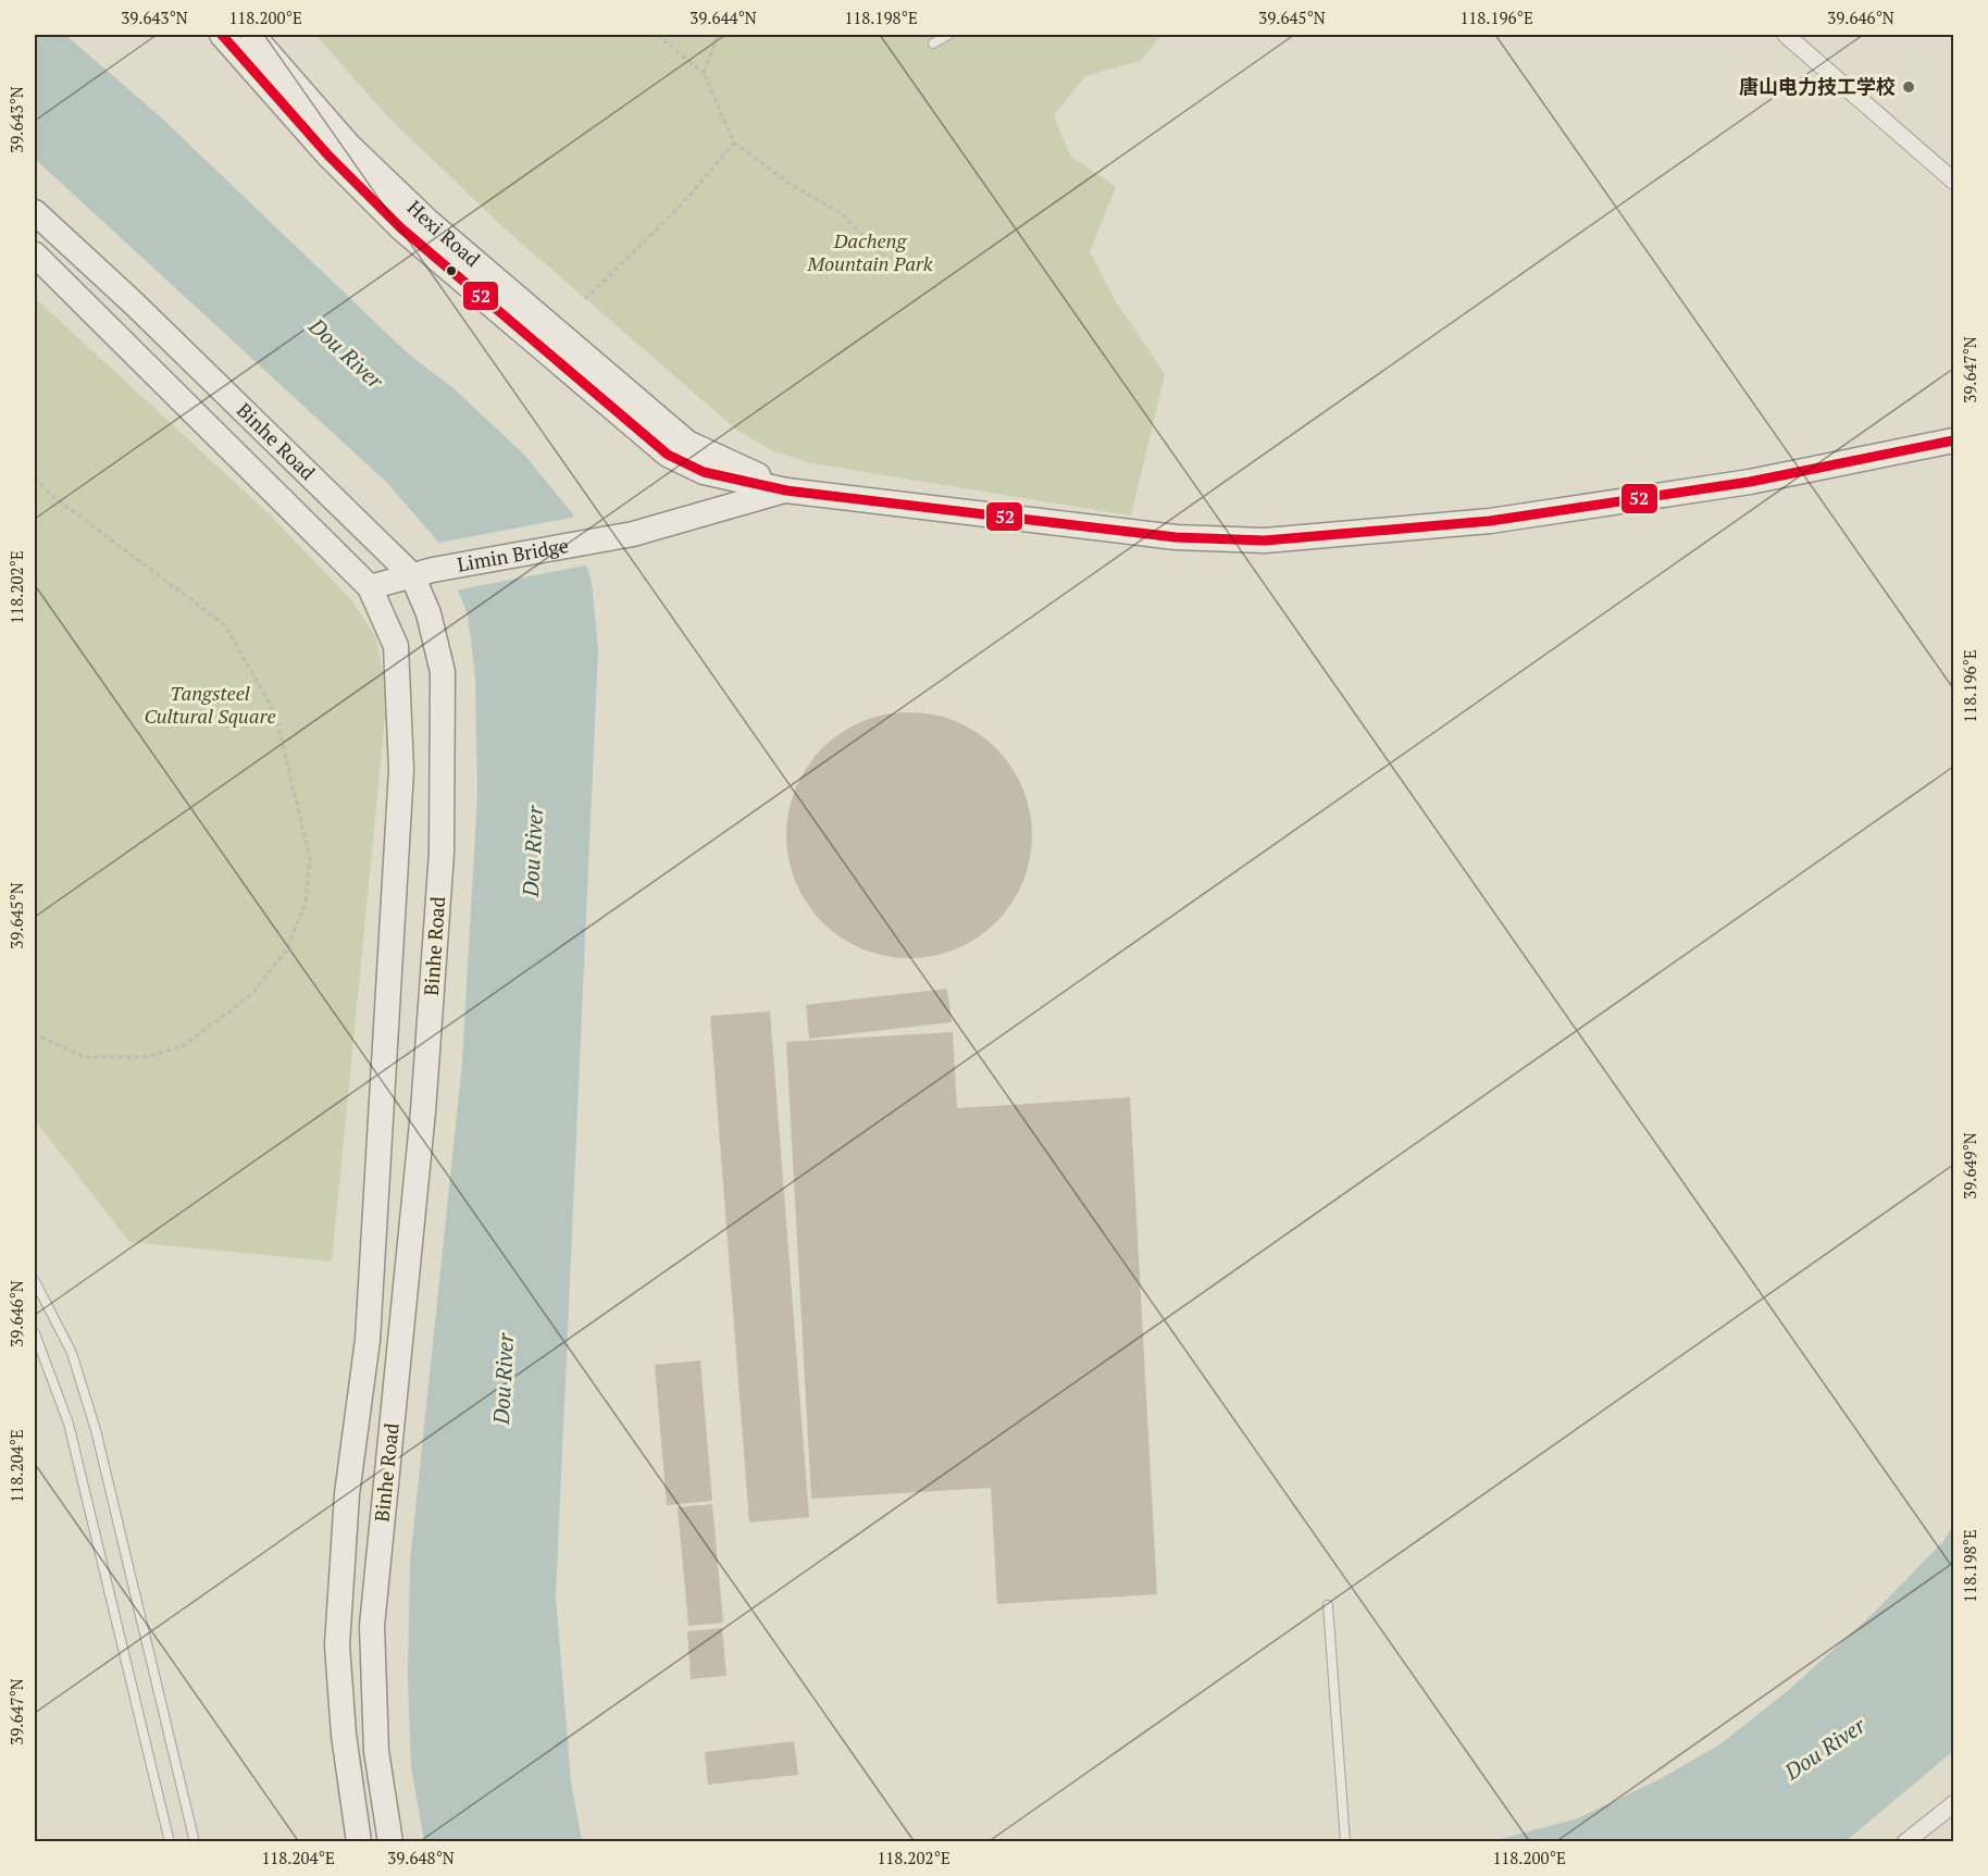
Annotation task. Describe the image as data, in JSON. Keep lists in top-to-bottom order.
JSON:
{
  "streets": {
    "main road": ["Hexi Road", "Binhe Road", "Limin Bridge"]
  },
  "crossings": [
    ["Hexi Road", "Limin Bridge"],
    ["Binhe Road", "Limin Bridge"]
  ],
  "water": ["Dou River"],
  "parks": ["Dacheng Mountain Park", "Tangsteel Cultural Square"],
  "places": ["唐山电力技工学校"],
  "lines": ["transit line 52"],
  "coordinates": [
    "39.643°N",
    "118.200°E",
    "39.644°N",
    "118.198°E",
    "39.645°N",
    "118.196°E",
    "39.646°N",
    "39.647°N",
    "118.202°E",
    "39.649°N",
    "118.204°E",
    "39.648°N"
  ]
}
